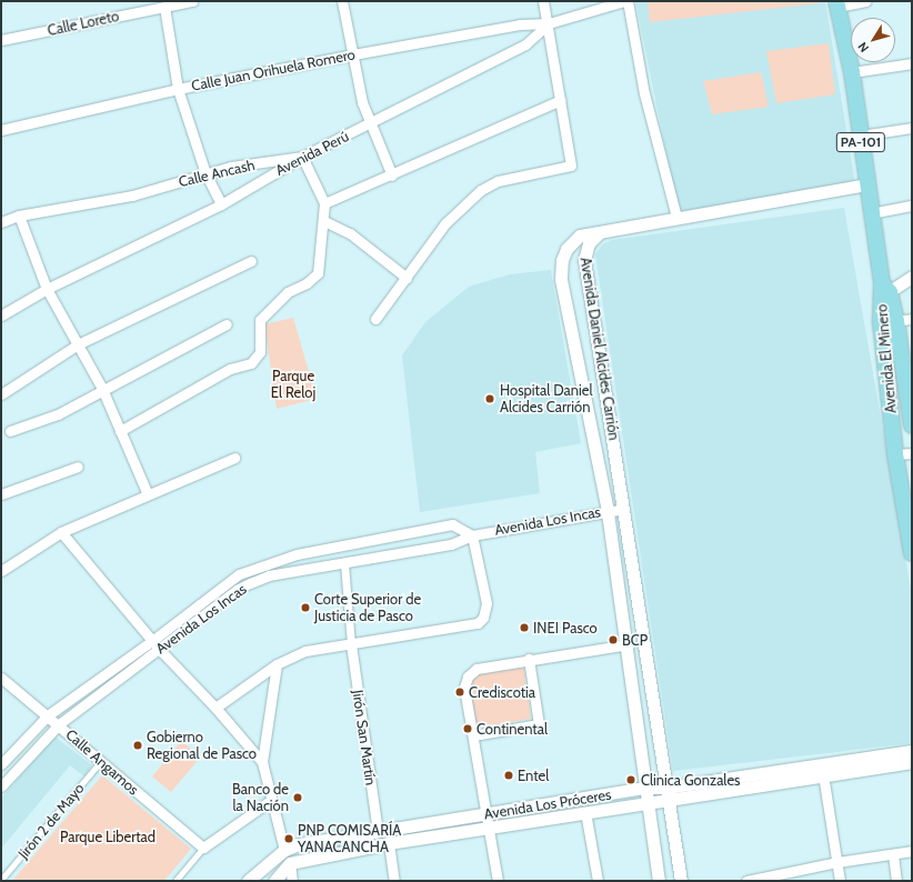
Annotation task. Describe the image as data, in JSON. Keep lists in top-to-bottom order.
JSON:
{
  "streets": {
    "main road": ["PA-101", "Avenida El Minero"],
    "street": [
      "Calle Loreto",
      "Calle Juan Orihuela Romero",
      "Avenida Perú",
      "Calle Ancash",
      "Avenida Daniel Alcides Carrión",
      "Avenida Los Incas",
      "Jirón San Martín",
      "Calle Angamos",
      "Avenida Los Próceres"
    ],
    "lane": ["Jirón 2 de Mayo"]
  },
  "crossings": [
    ["Calle Juan Orihuela Romero", "Avenida Perú"],
    ["PA-101", "Avenida El Minero"],
    ["Avenida Perú", "Calle Ancash"],
    ["Avenida Daniel Alcides Carrión", "Avenida Los Incas"],
    ["Avenida Daniel Alcides Carrión", "Avenida Los Próceres"],
    ["Avenida Los Incas", "Calle Angamos"],
    ["Jirón San Martín", "Avenida Los Próceres"],
    ["Calle Angamos", "Jirón 2 de Mayo"]
  ],
  "parks": ["Parque El Reloj", "Parque Libertad"],
  "places": [
    "Hospital Daniel Alcides Carrión",
    "Corte Superior de Justicia de Pasco",
    "INEI Pasco",
    "BCP",
    "Crediscotia",
    "Continental",
    "Gobierno Regional de Pasco",
    "Entel",
    "Clinica Gonzales",
    "Banco de la Nación",
    "PNP COMISARÍA YANACANCHA"
  ],
  "north": "bottom left"
}
